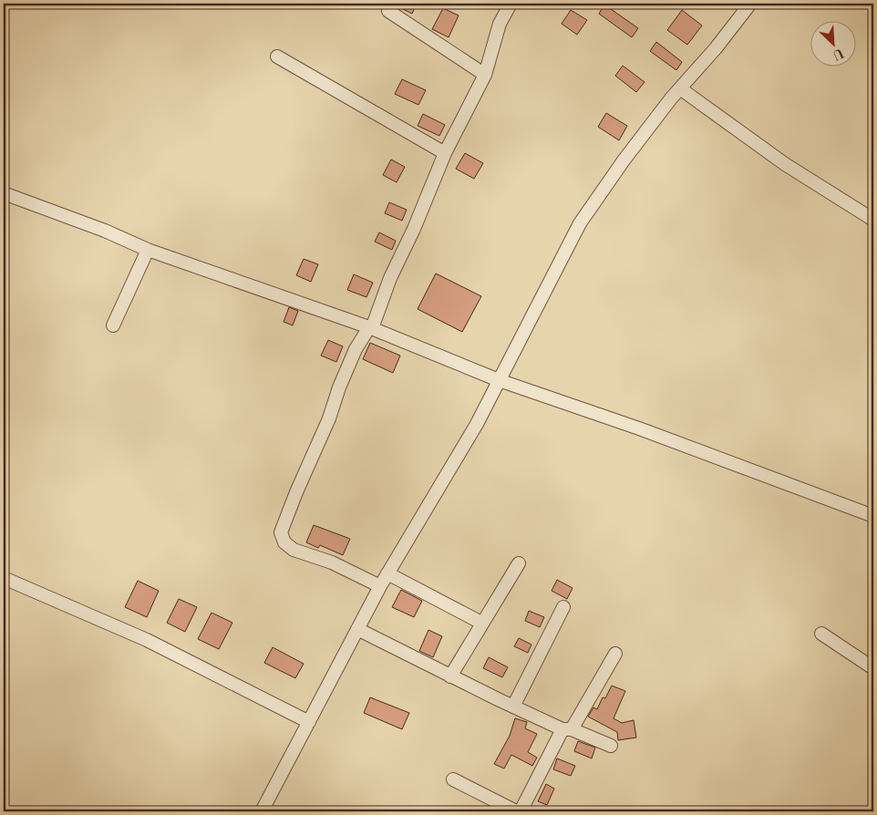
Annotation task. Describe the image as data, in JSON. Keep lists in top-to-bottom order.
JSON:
{
  "north": "bottom right"
}
